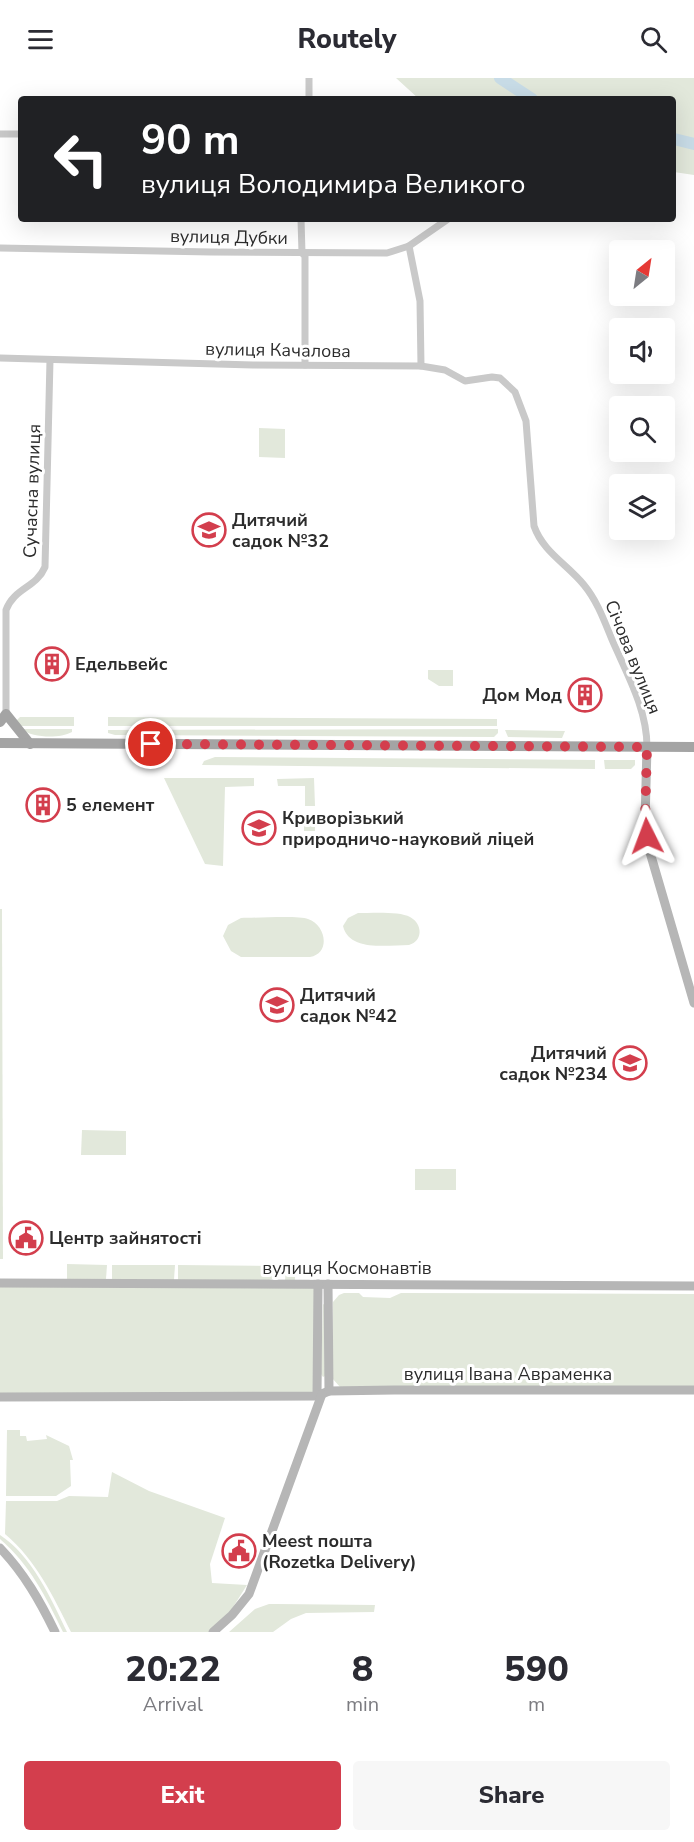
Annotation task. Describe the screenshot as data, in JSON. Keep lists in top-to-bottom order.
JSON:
{
  "streets": {
    "street": [
      "вулиця Дубки",
      "вулиця Качалова",
      "Сучасна вулиця",
      "Січова вулиця",
      "вулиця Космонавтів",
      "вулиця Івана Авраменка"
    ]
  },
  "crossings": [
    ["вулиця Качалова", "Сучасна вулиця"],
    ["вулиця Качалова", "Січова вулиця"]
  ],
  "places": {
    "school or university": [
      "Дитячий садок №32",
      "Криворізький природничо-науковий ліцей",
      "Дитячий садок №42",
      "Дитячий садок №234"
    ],
    "building": ["Едельвейс", "Дом Мод", "5 елемент"],
    "public building": ["Центр зайнятості", "Meest пошта (Rozetka Delivery)"]
  },
  "north": "top right",
  "page": {
    "header": "Routely",
    "turn": ["90 m", "вулиця Володимира Великого"],
    "eta": [
      "20:22",
      "Arrival",
      "8",
      "min",
      "590",
      "m"
    ],
    "buttons": ["Exit", "Share"]
  }
}
